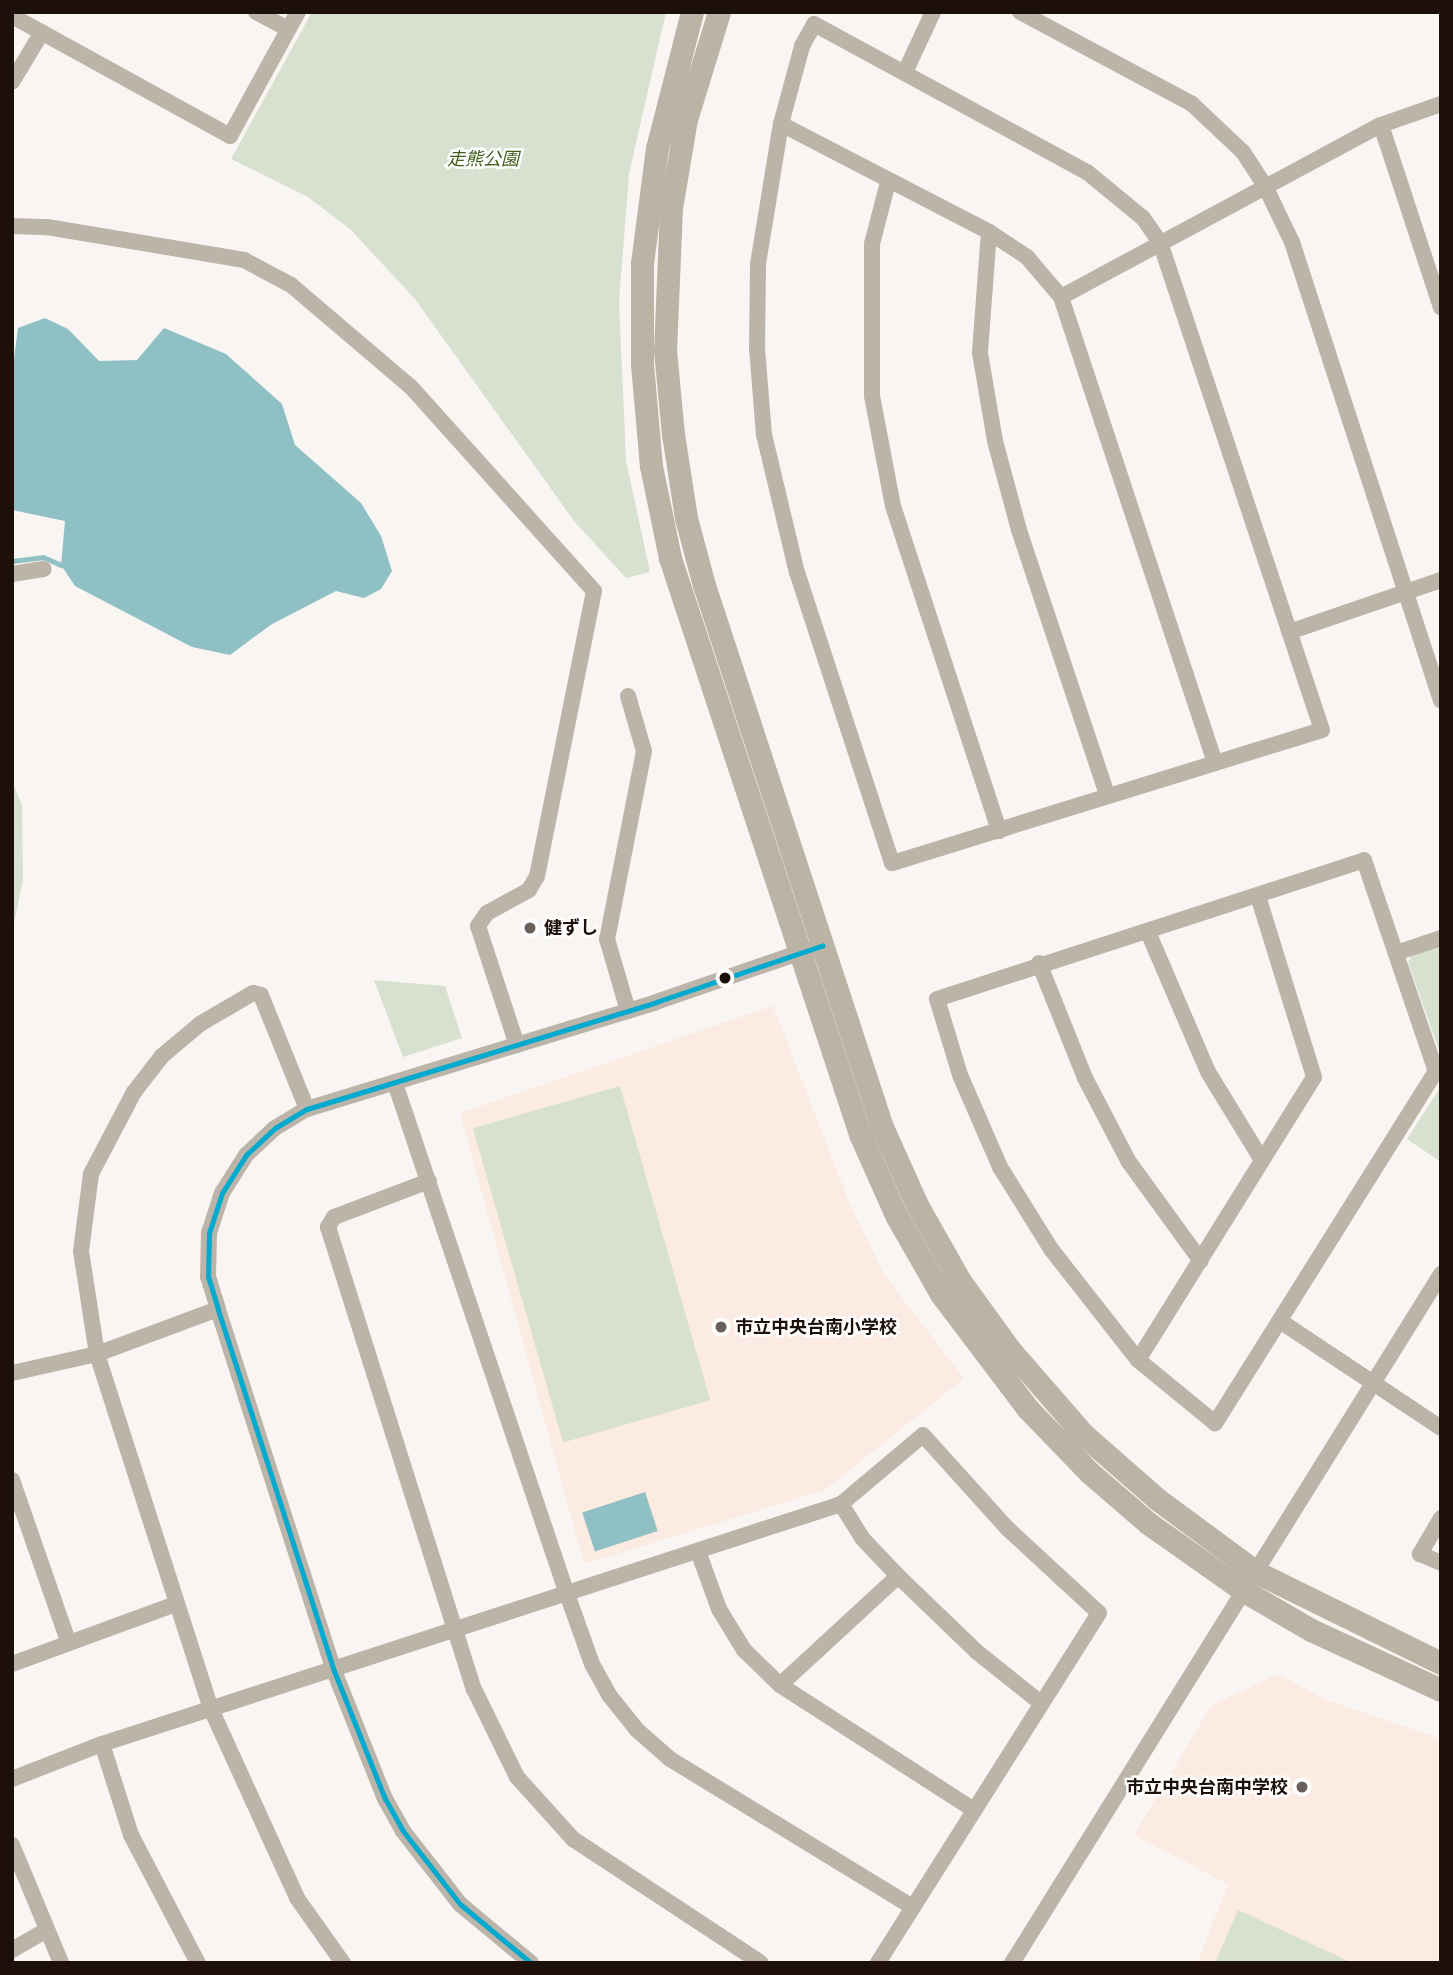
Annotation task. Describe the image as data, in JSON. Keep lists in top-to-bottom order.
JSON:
{
  "parks": ["走熊公園"],
  "places": ["健ずし", "市立中央台南小学校", "市立中央台南中学校"]
}
